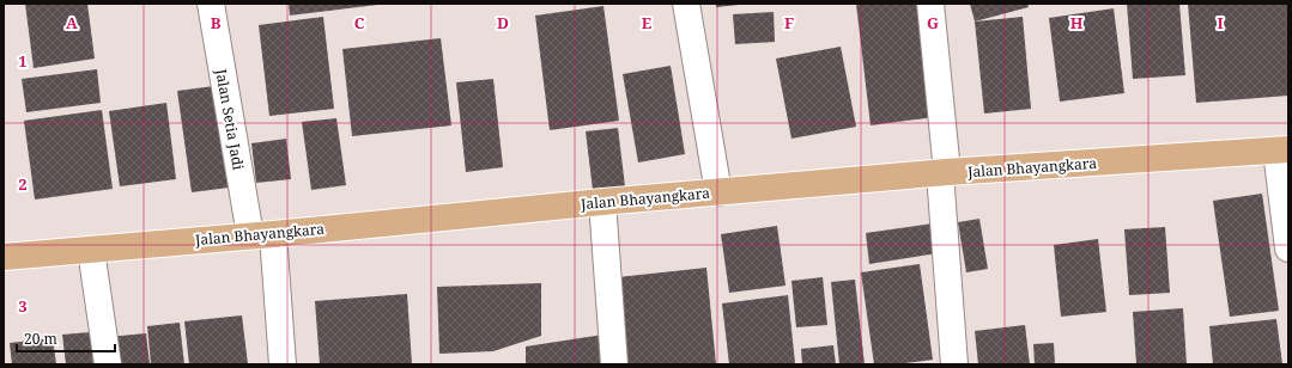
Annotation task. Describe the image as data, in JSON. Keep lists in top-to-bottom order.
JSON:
{
  "streets": {
    "main road": ["Jalan Bhayangkara"],
    "street": ["Jalan Setia Jadi"]
  },
  "crossings": [
    ["Jalan Setia Jadi", "Jalan Bhayangkara"]
  ],
  "scale_bar": "20 m",
  "grid": {
    "columns": [
      "A",
      "B",
      "C",
      "D",
      "E",
      "F",
      "G",
      "H",
      "I"
    ],
    "rows": ["1", "2", "3"]
  }
}
